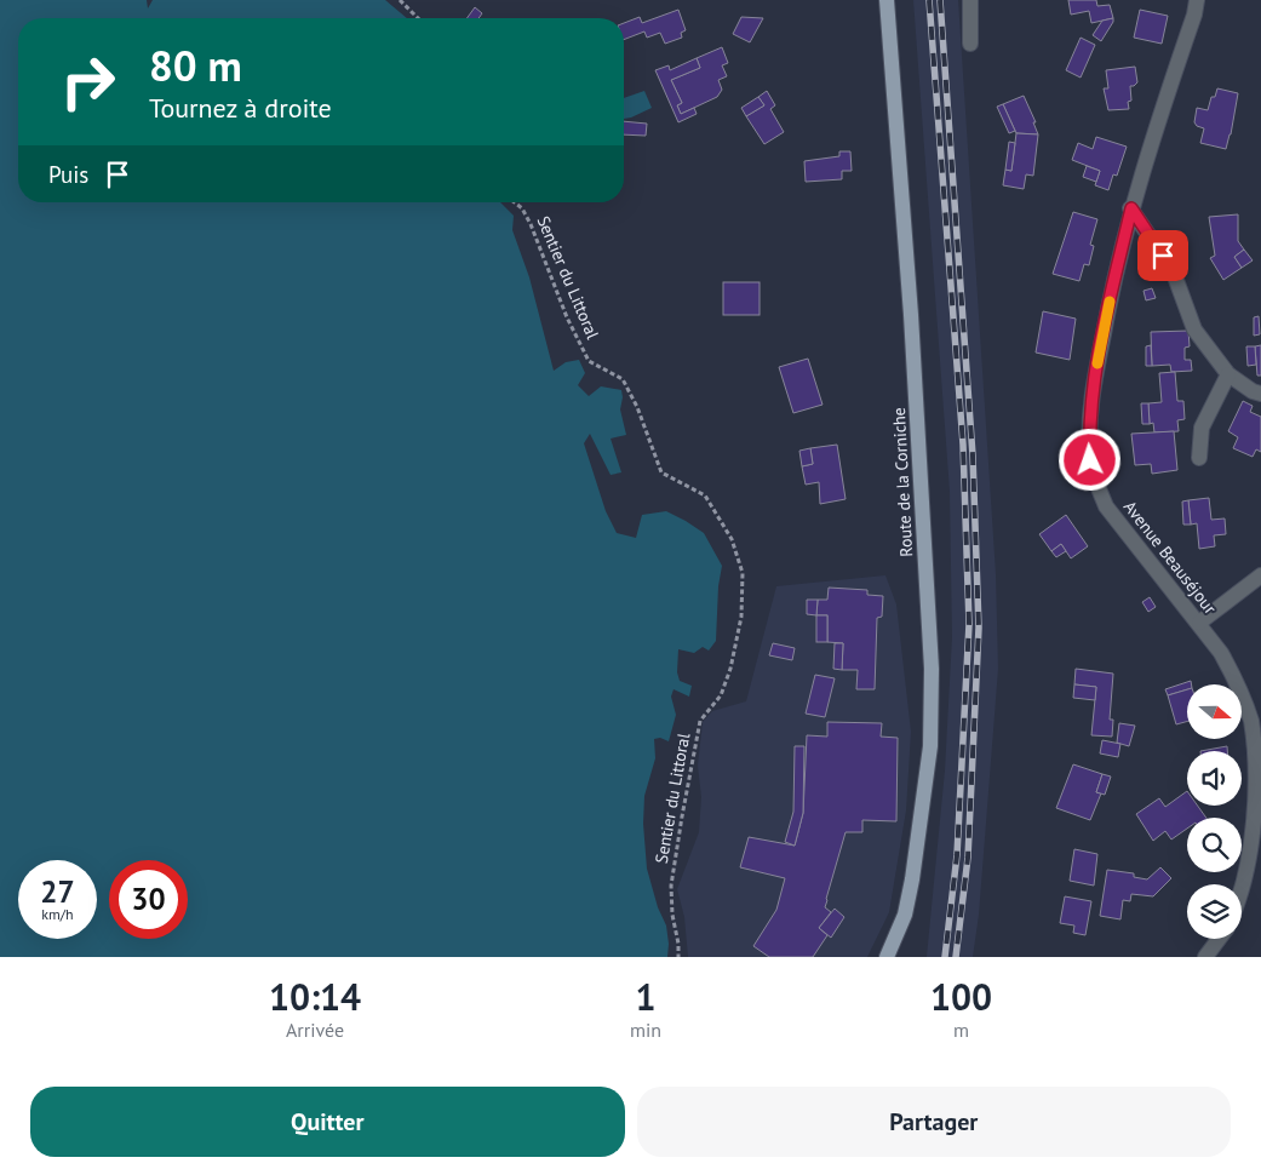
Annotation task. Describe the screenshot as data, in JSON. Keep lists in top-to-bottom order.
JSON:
{
  "streets": {
    "main road": ["Route de la Corniche"],
    "street": ["Avenue Beauséjour"],
    "path": ["Sentier du Littoral"]
  },
  "north": "right",
  "page": {
    "turn": ["80 m", "Tournez à droite"],
    "then": "Puis",
    "speed": "27 km/h",
    "limit": "30",
    "eta": [
      "10:14",
      "Arrivée",
      "1",
      "min",
      "100",
      "m"
    ],
    "buttons": ["Quitter", "Partager"]
  }
}
